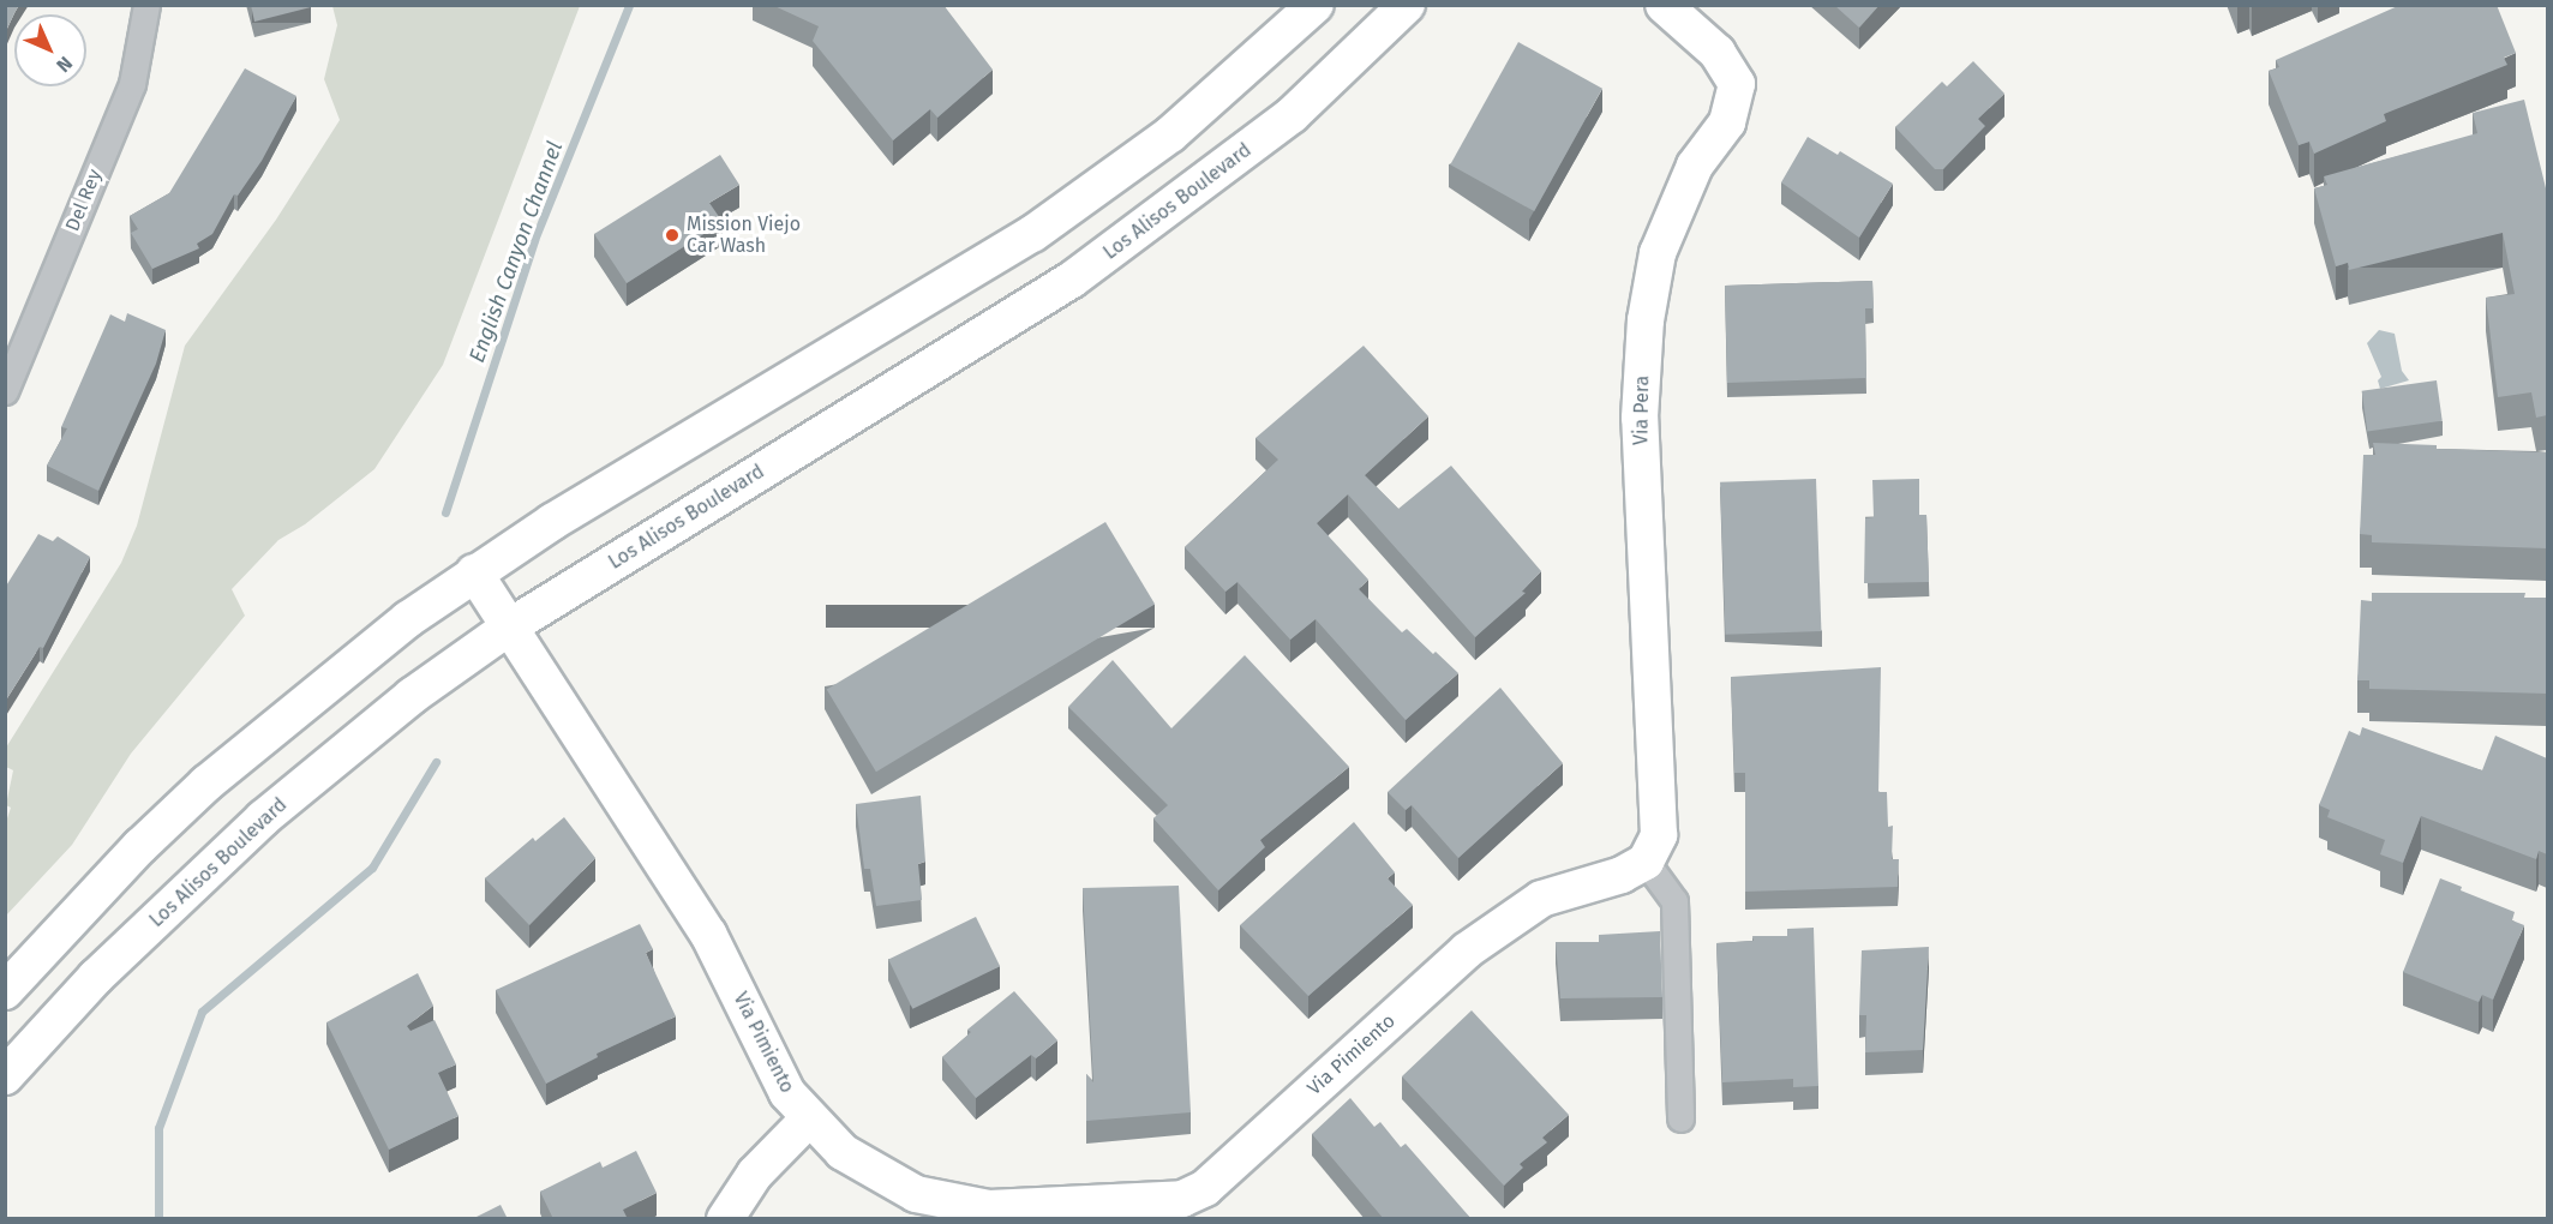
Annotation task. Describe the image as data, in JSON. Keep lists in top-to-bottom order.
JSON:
{
  "streets": {
    "main road": ["Los Alisos Boulevard", "Via Pera", "Via Pimiento"],
    "street": ["Del Rey"]
  },
  "crossings": [
    ["Los Alisos Boulevard", "Via Pimiento"],
    ["Via Pera", "Via Pimiento"]
  ],
  "water": ["English Canyon Channel"],
  "places": ["Mission Viejo Car Wash"],
  "north": "bottom right"
}
